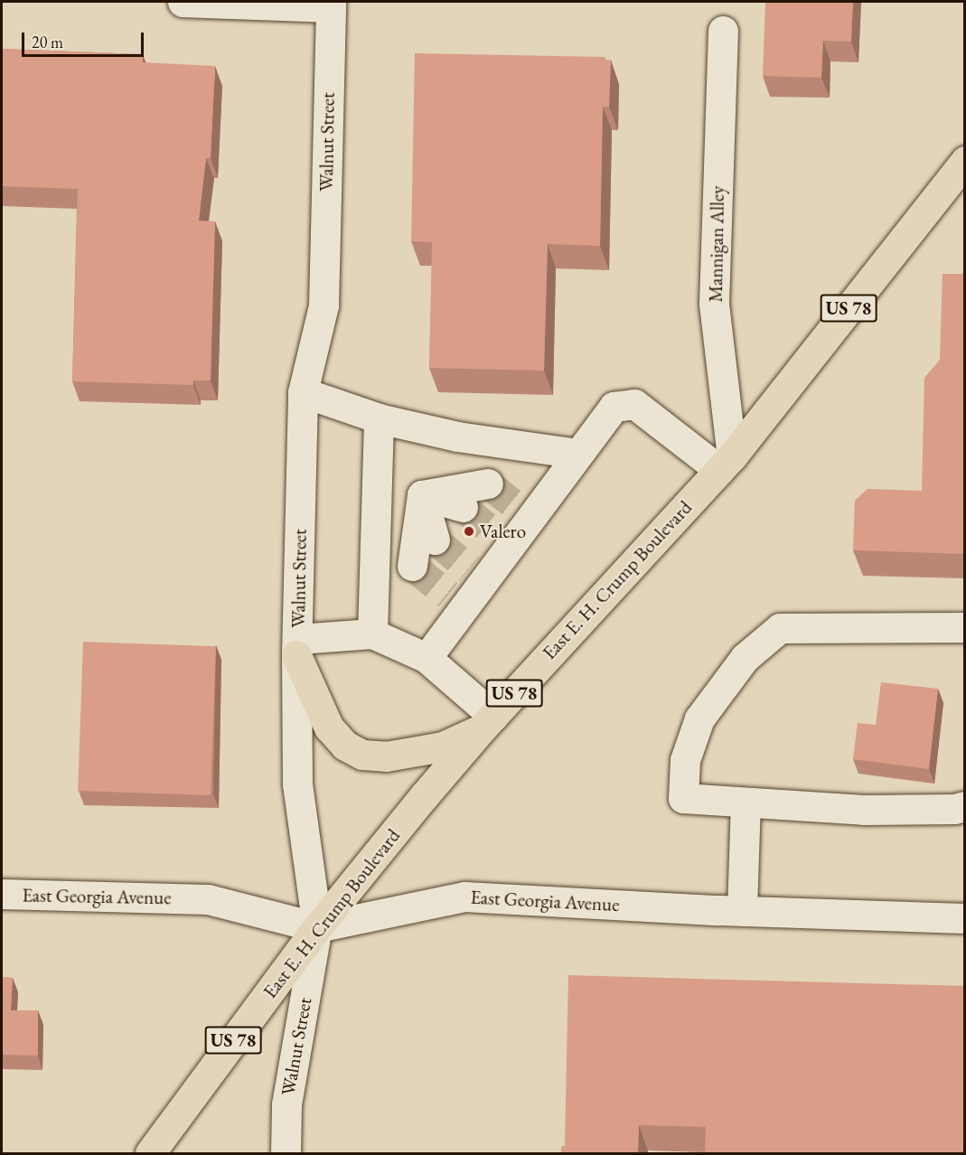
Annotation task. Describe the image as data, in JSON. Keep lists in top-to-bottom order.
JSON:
{
  "streets": {
    "main road": ["US 78", "East E. H. Crump Boulevard"],
    "street": ["Walnut Street", "Mannigan Alley", "East Georgia Avenue"]
  },
  "crossings": [
    ["Walnut Street", "East E. H. Crump Boulevard"],
    ["Walnut Street", "East Georgia Avenue"],
    ["Mannigan Alley", "East E. H. Crump Boulevard"],
    ["East E. H. Crump Boulevard", "East Georgia Avenue"]
  ],
  "places": ["Valero"],
  "scale_bar": "20 m"
}
